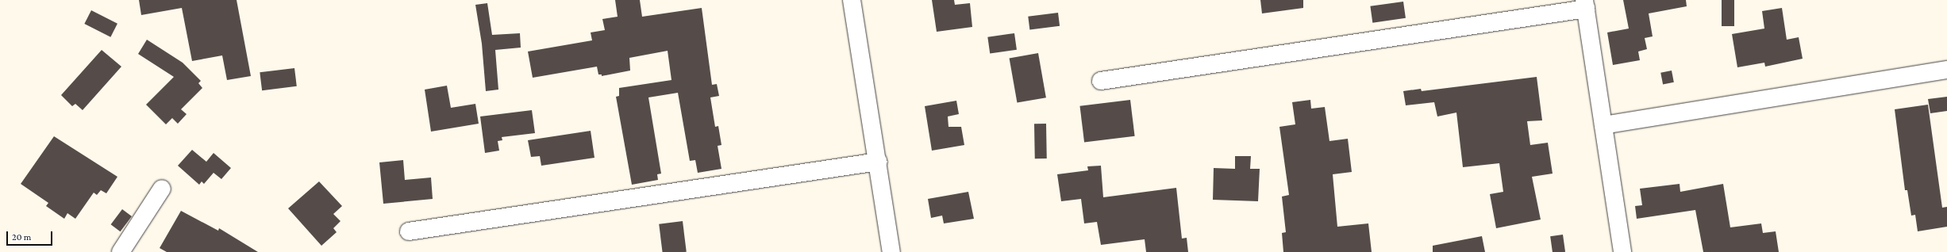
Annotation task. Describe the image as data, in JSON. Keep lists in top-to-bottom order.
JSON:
{
  "scale_bar": "20 m"
}
